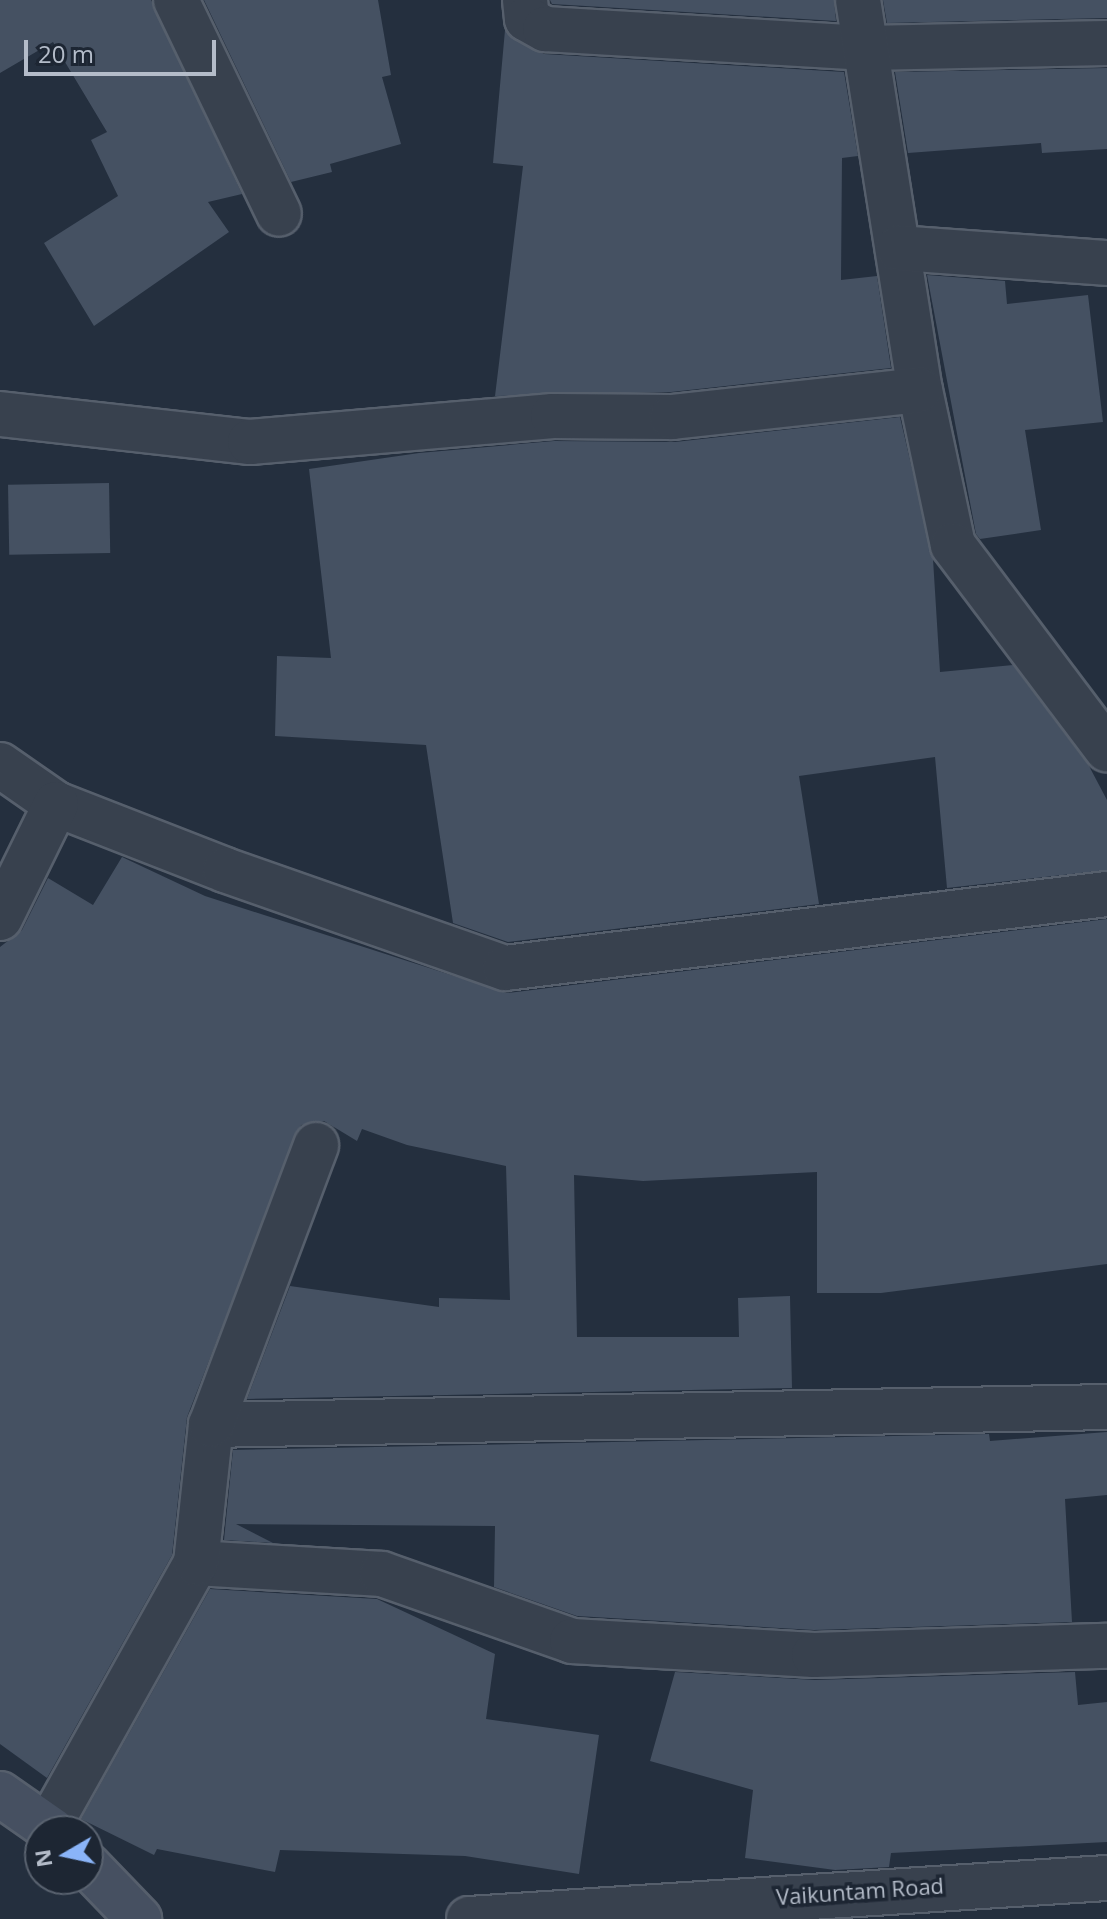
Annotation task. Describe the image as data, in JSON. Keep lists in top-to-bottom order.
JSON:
{
  "streets": {
    "street": ["Vaikuntam Road"]
  },
  "scale_bar": "20 m",
  "north": "left"
}
